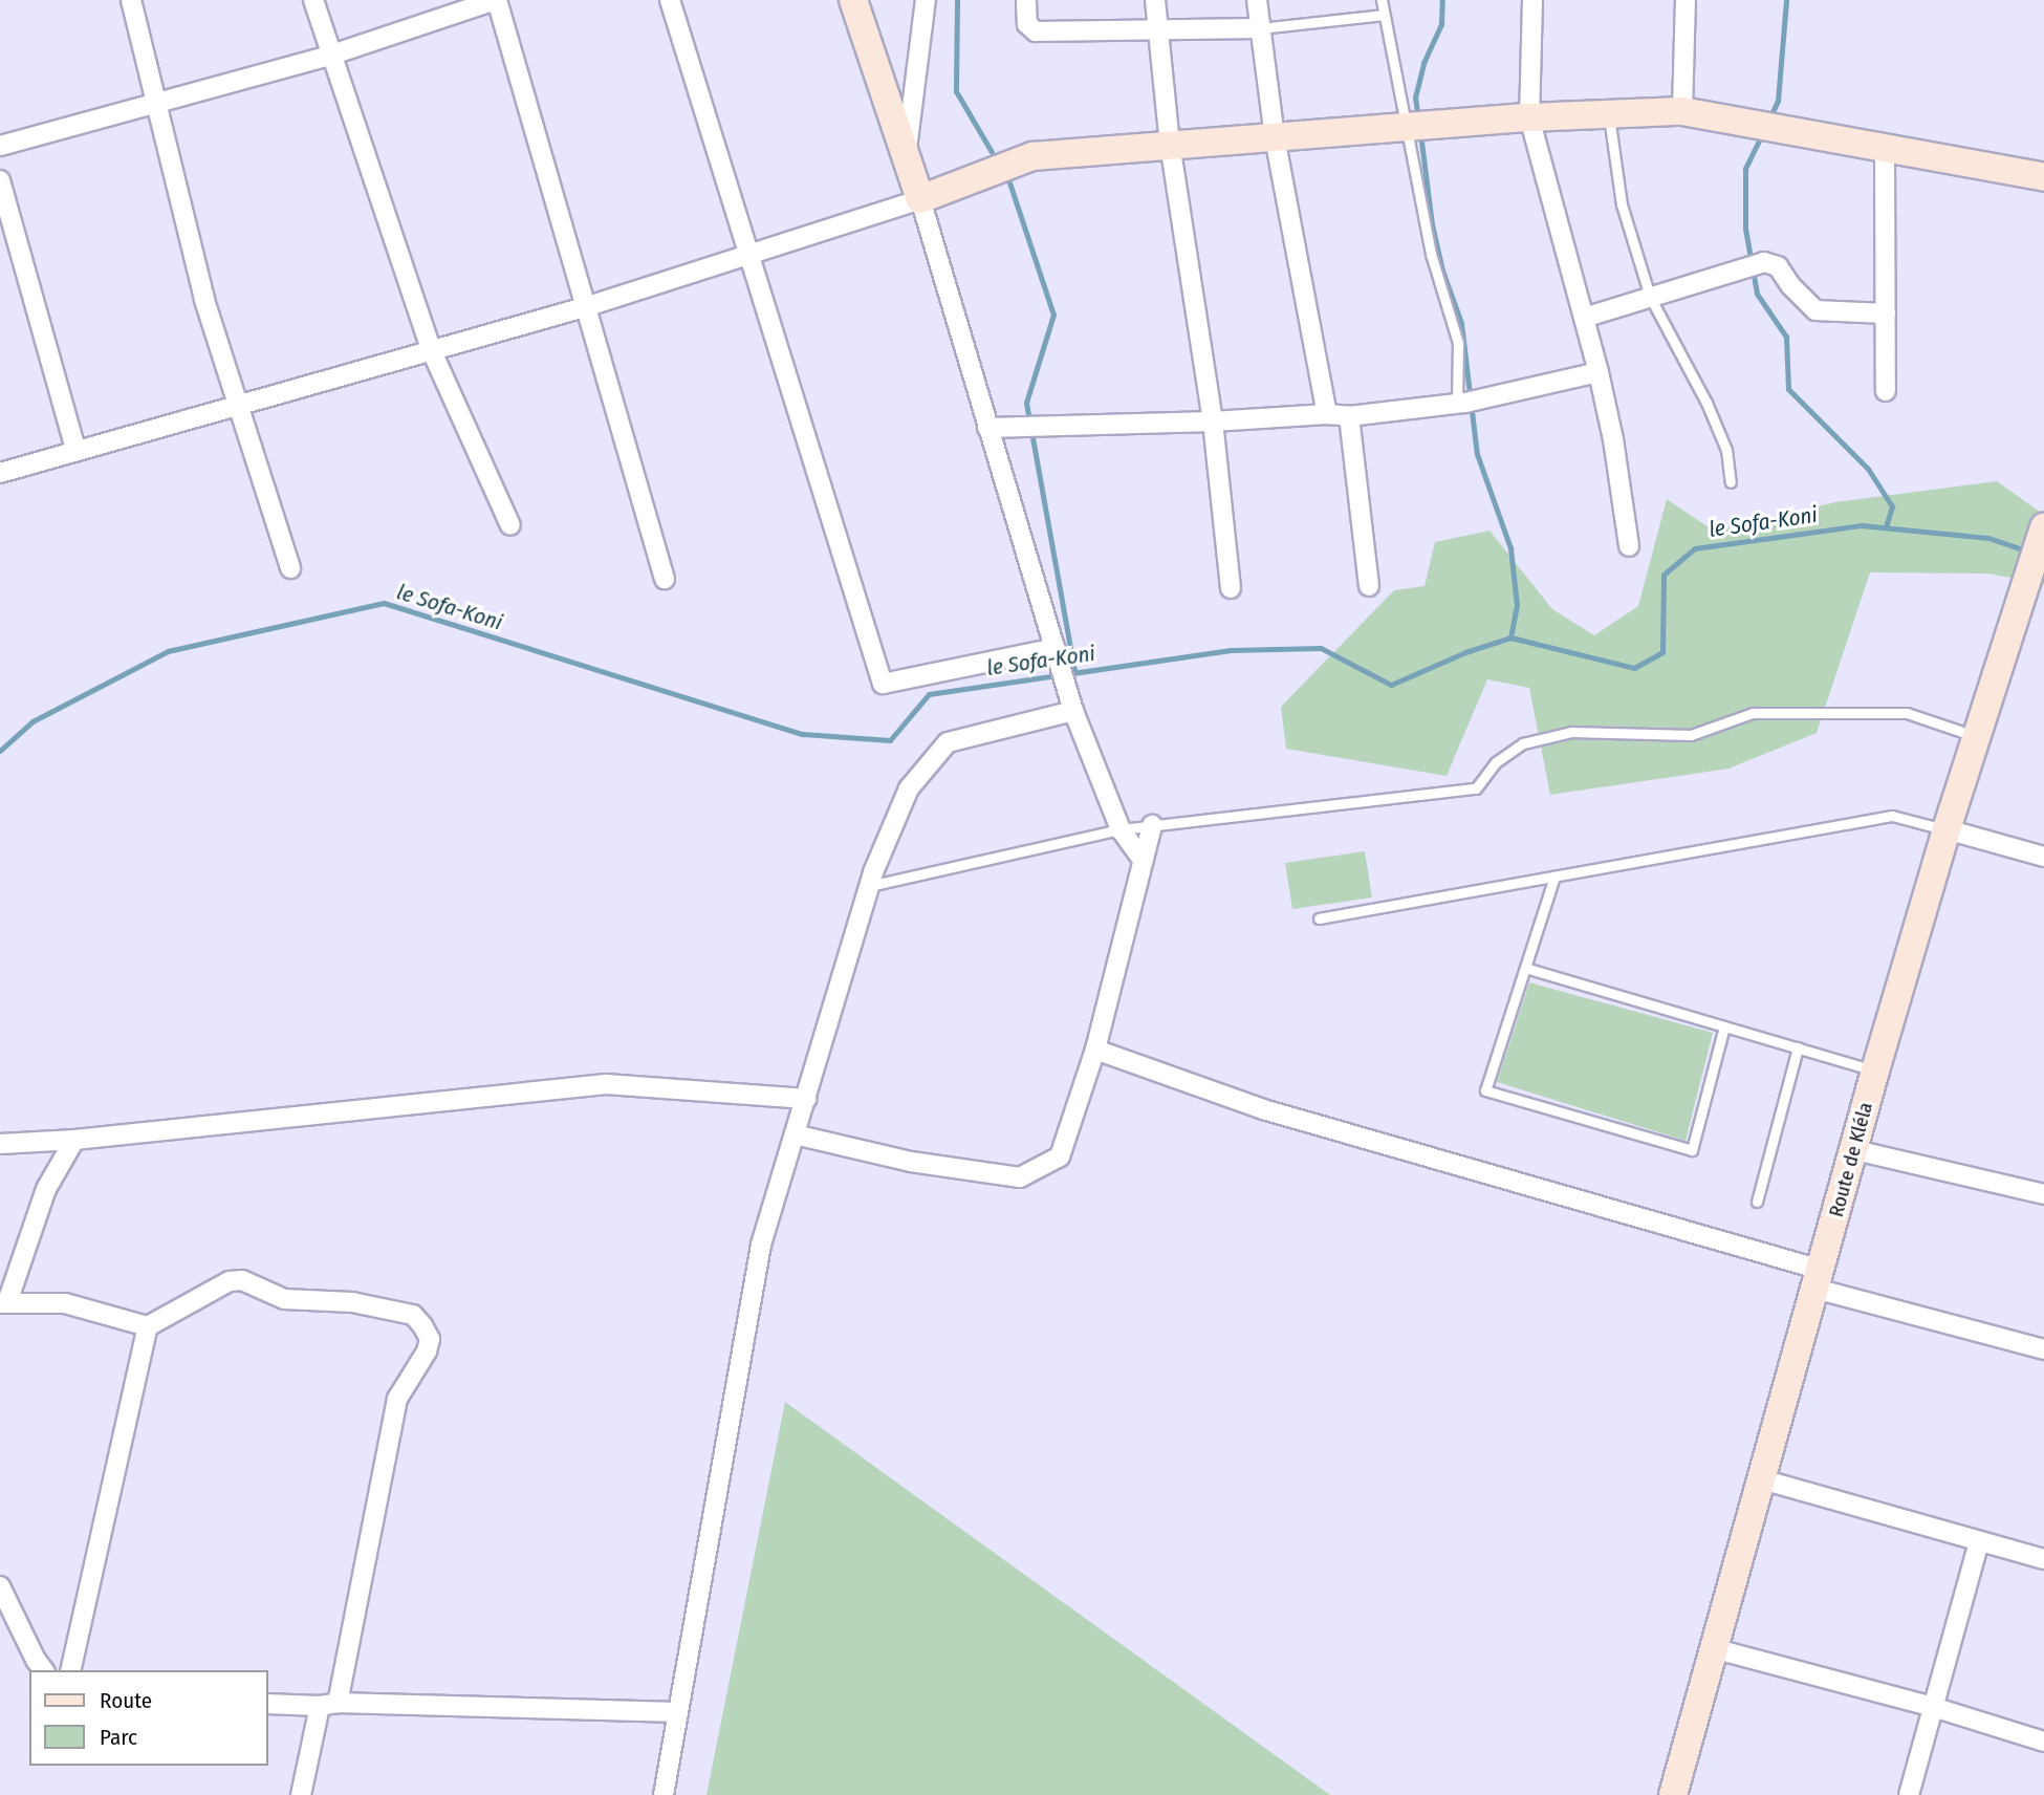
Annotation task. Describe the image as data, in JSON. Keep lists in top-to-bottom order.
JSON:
{
  "streets": {
    "street": ["Route de Kléla"]
  },
  "water": ["le Sofa-Koni"],
  "legend": ["Route", "Parc"]
}
